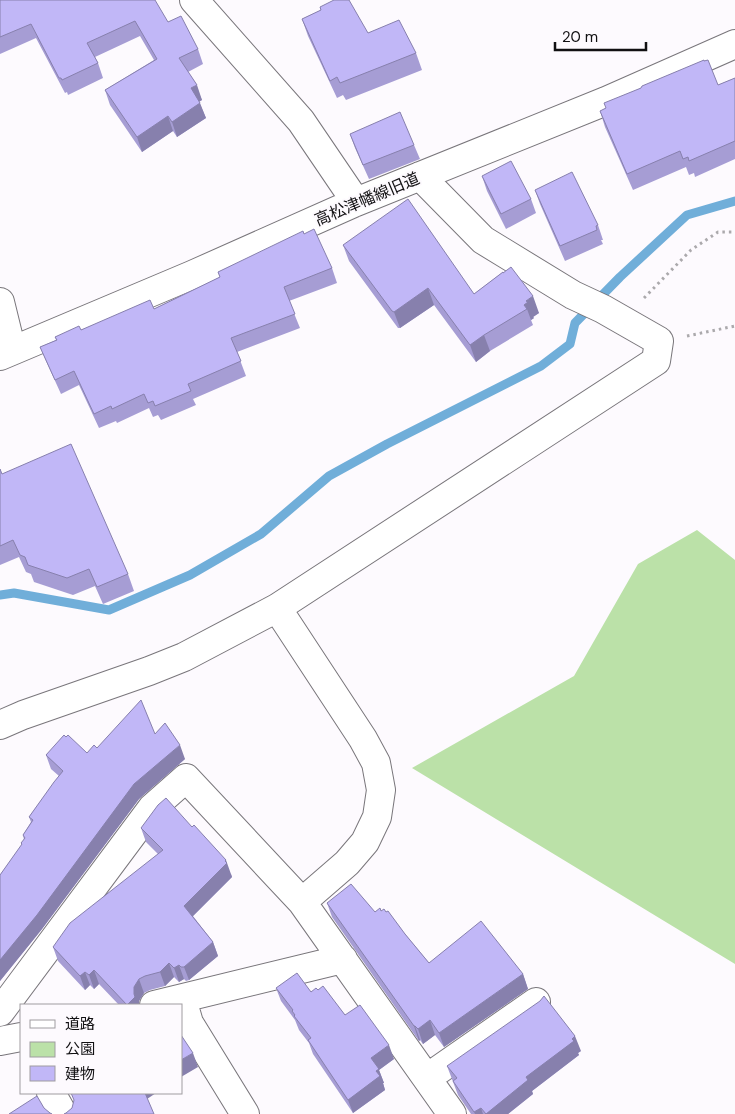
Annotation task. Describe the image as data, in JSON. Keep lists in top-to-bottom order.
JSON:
{
  "streets": {
    "street": ["高松津幡線旧道"]
  },
  "legend": ["道路", "公園", "建物"],
  "scale_bar": "20 m"
}
